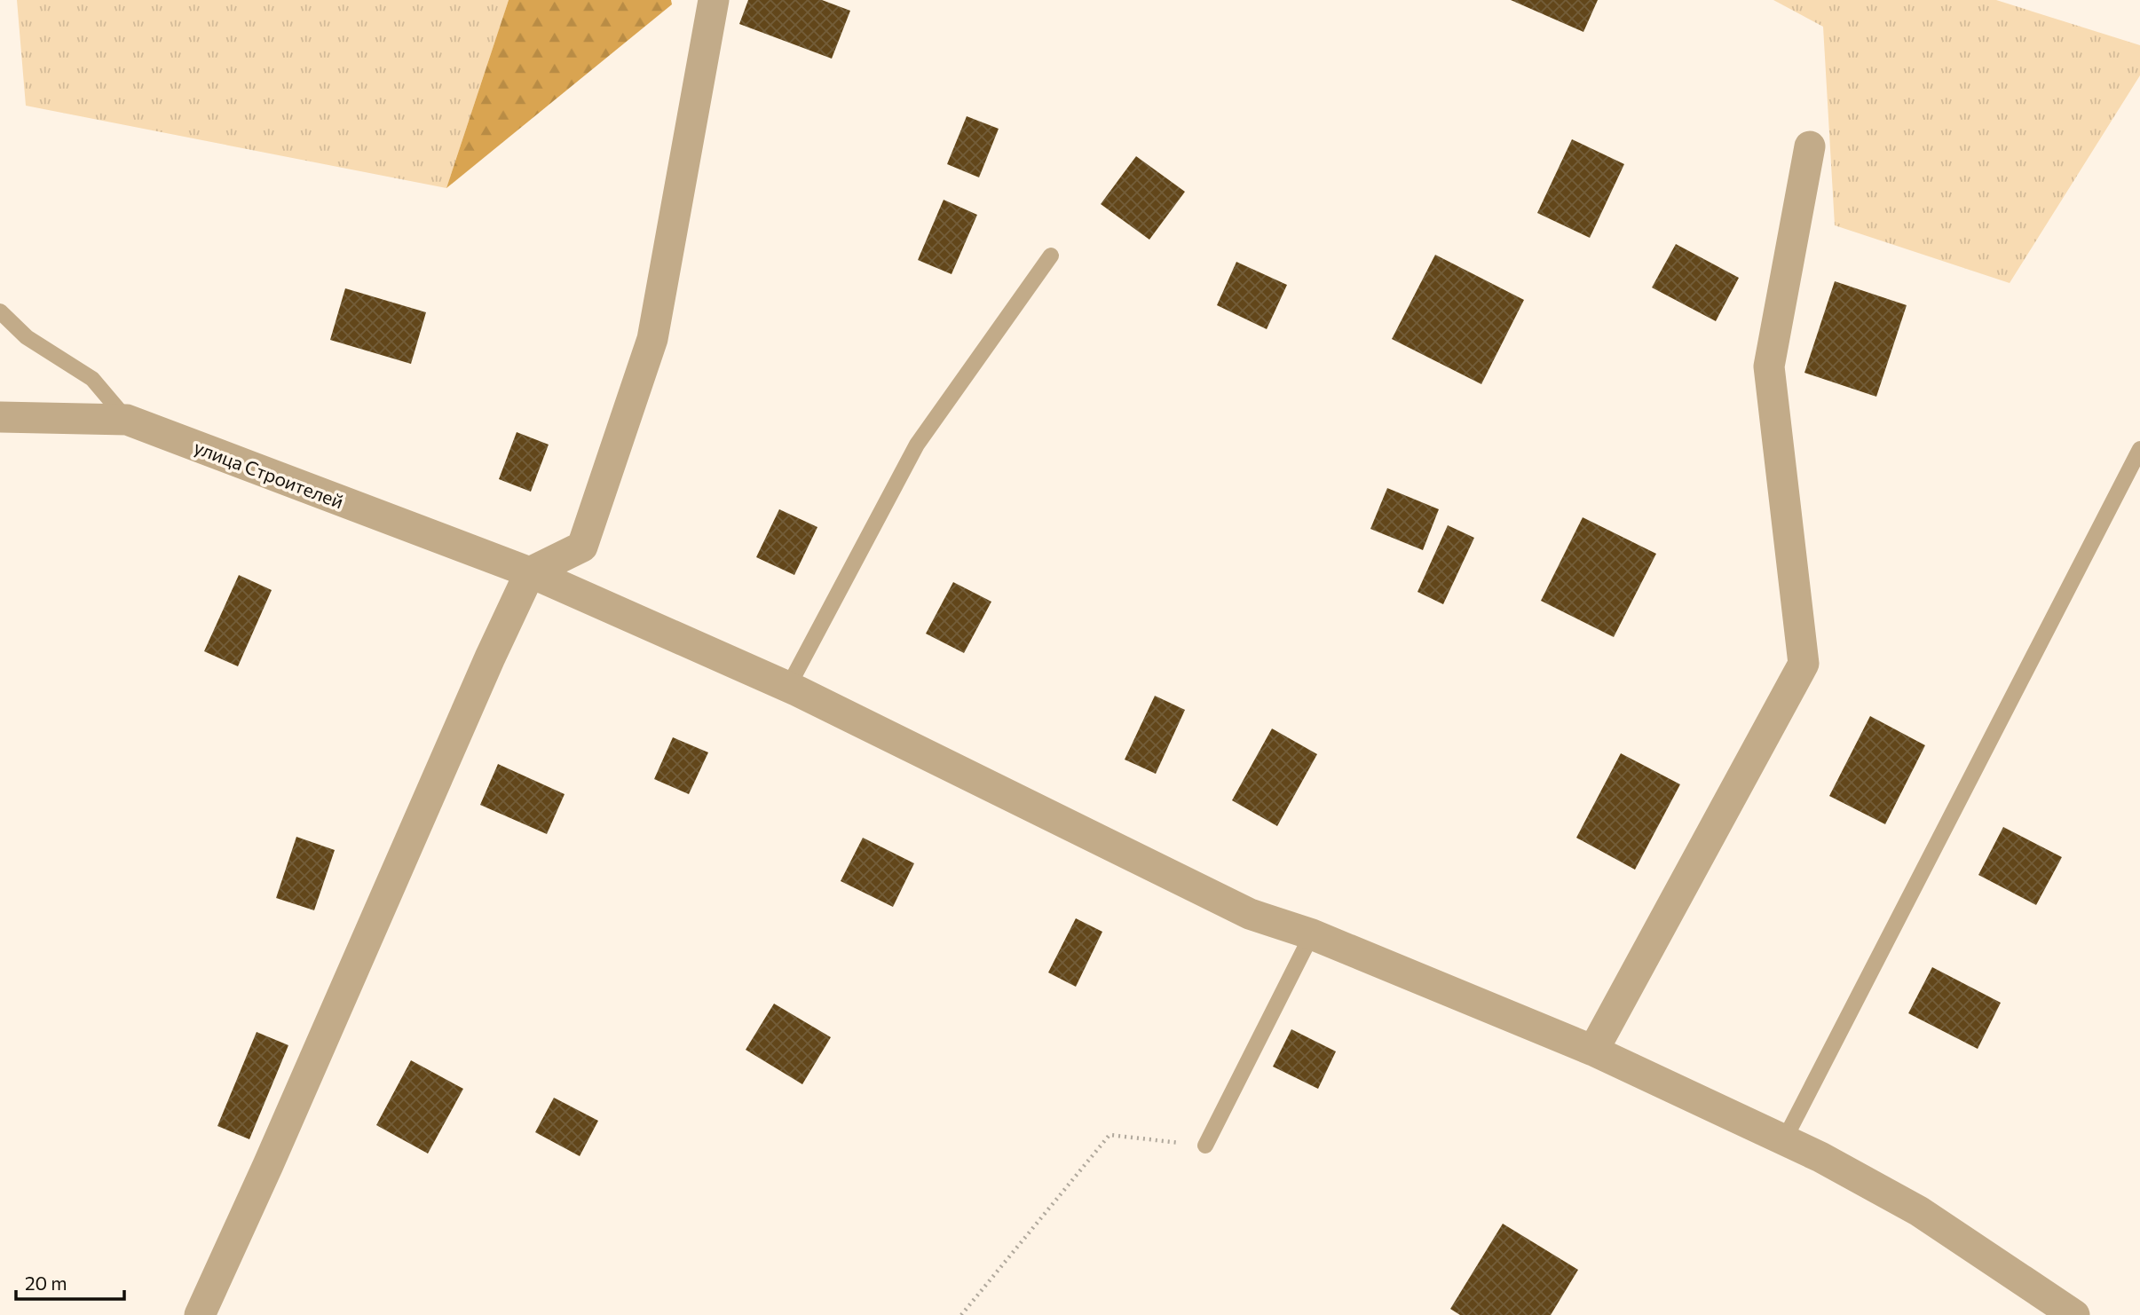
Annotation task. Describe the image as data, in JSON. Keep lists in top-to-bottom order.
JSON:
{
  "streets": {
    "street": ["улица Строителей"]
  },
  "scale_bar": "20 m"
}
